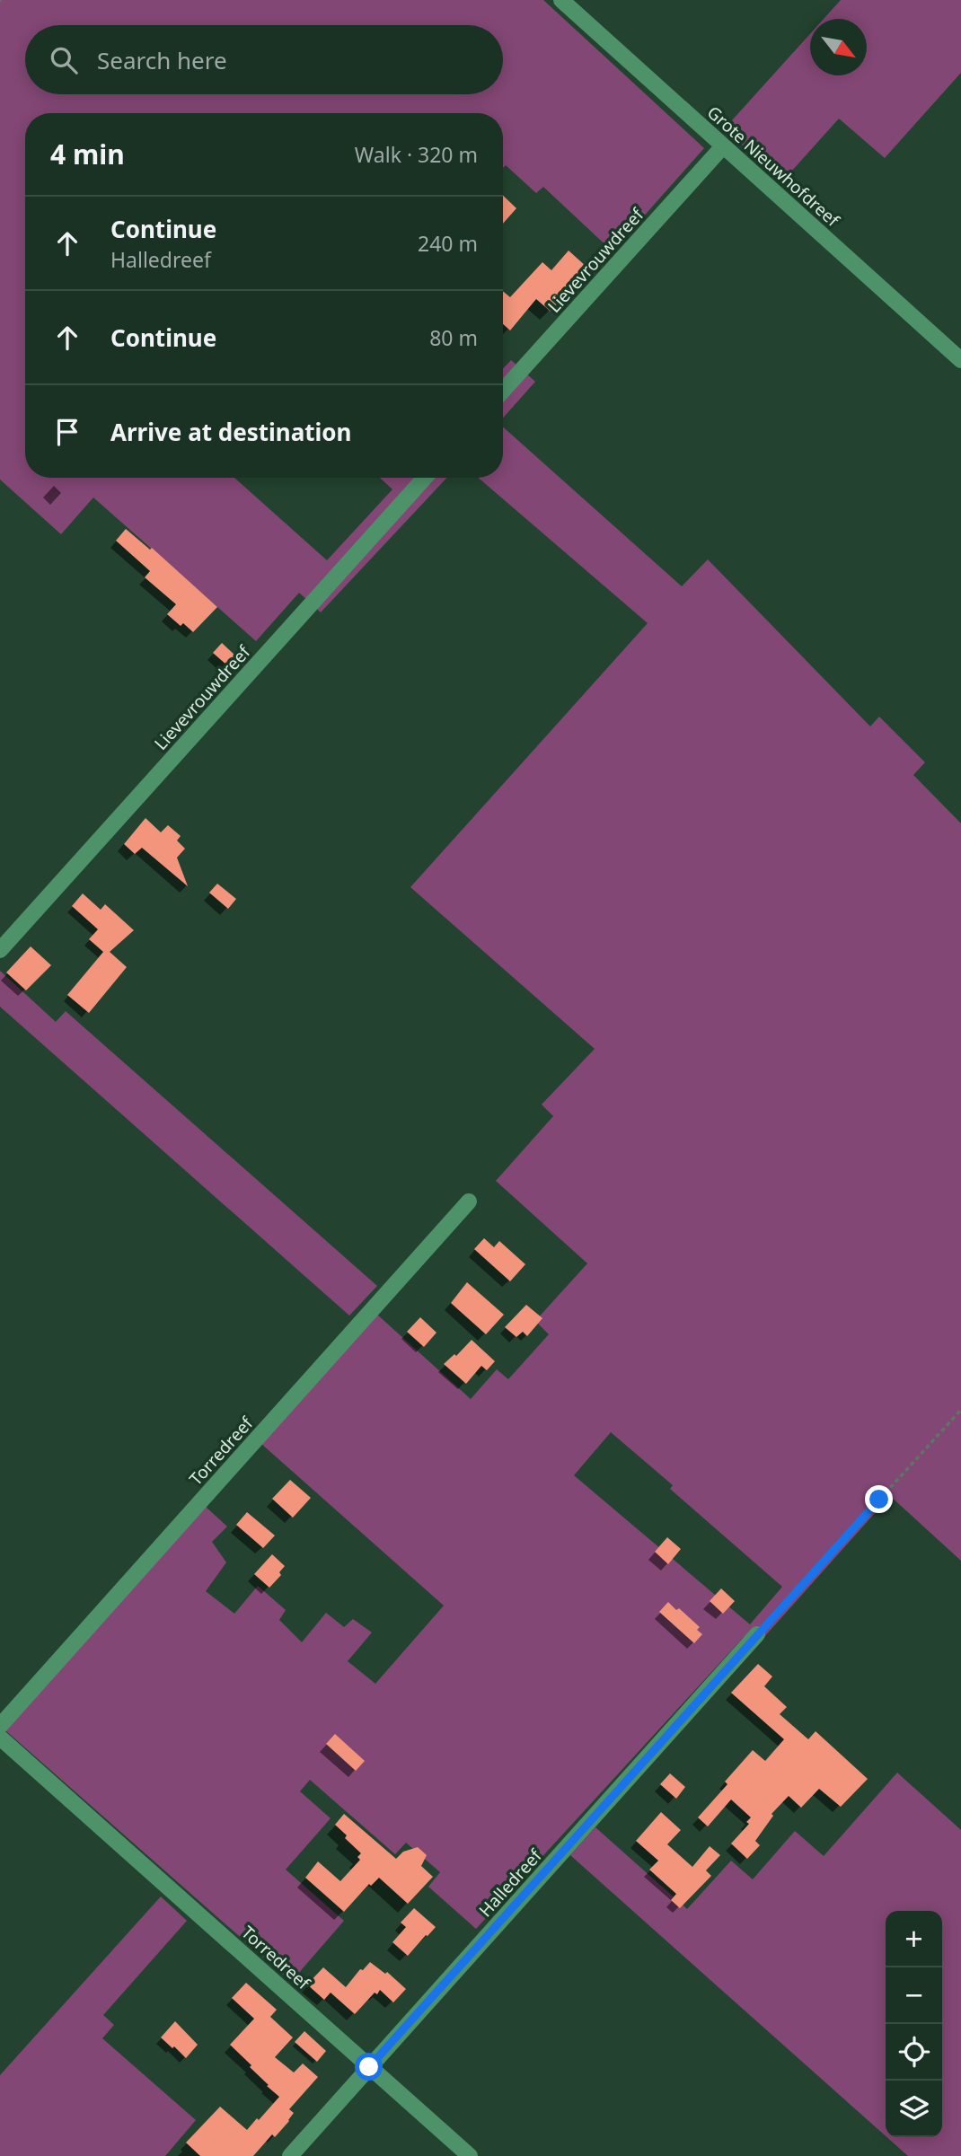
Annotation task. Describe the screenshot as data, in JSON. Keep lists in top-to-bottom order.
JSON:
{
  "streets": {
    "street": [
      "Grote Nieuwhofdreef",
      "Lievevrouwdreef",
      "Torredreef",
      "Halledreef"
    ]
  },
  "crossings": [
    ["Grote Nieuwhofdreef", "Lievevrouwdreef"],
    ["Torredreef", "Halledreef"]
  ],
  "north": "bottom right",
  "page": {
    "search": "Search here",
    "heading": ["4 min", "Walk · 320 m"],
    "list": [
      ["Continue", "Halledreef", "240 m"],
      ["Continue", "80 m"],
      "Arrive at destination"
    ],
    "map_buttons": ["+", "−"]
  }
}
